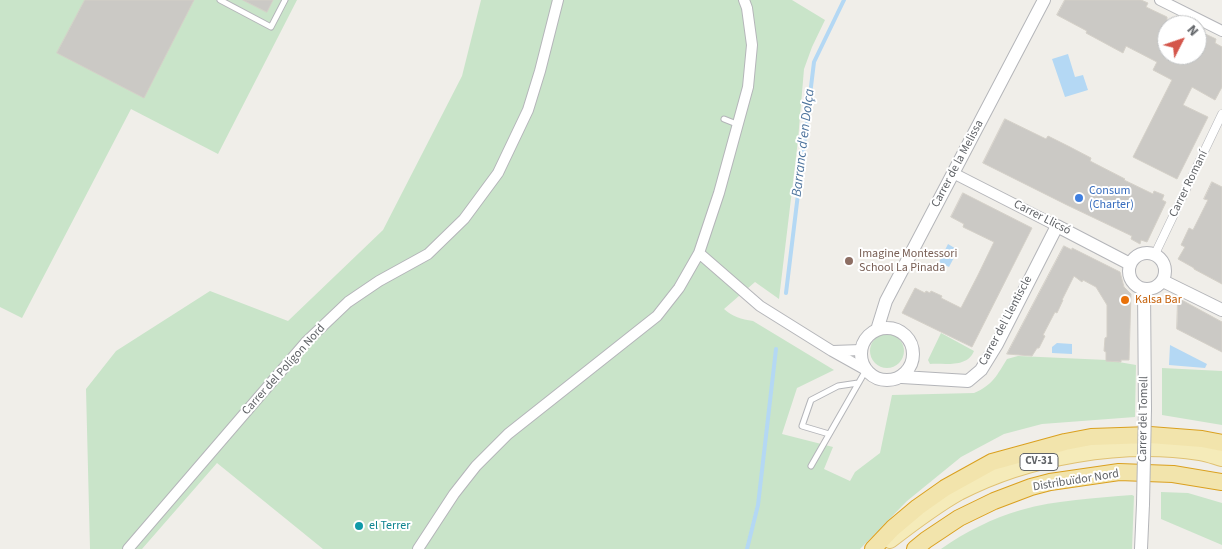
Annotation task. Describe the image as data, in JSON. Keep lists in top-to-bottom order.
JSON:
{
  "streets": {
    "highway": ["CV-31", "Distribuïdor Nord"],
    "street": [
      "Carrer de la Melissa",
      "Carrer Romaní",
      "Carrer Llicsó",
      "Carrer del Llentiscle",
      "Carrer del Polígon Nord",
      "Carrer del Tomell"
    ]
  },
  "crossings": [
    ["Carrer de la Melissa", "Carrer Llicsó"],
    ["Carrer de la Melissa", "Carrer del Llentiscle"],
    ["Carrer Romaní", "Carrer Llicsó"],
    ["Carrer Romaní", "Carrer del Tomell"],
    ["Carrer Llicsó", "Carrer del Llentiscle"],
    ["Carrer Llicsó", "Carrer del Tomell"]
  ],
  "water": ["Barranc d'en Dolça"],
  "places": [
    "Consum (Charter)",
    "Imagine Montessori School La Pinada",
    "Kalsa Bar",
    "el Terrer"
  ],
  "north": "top right"
}
